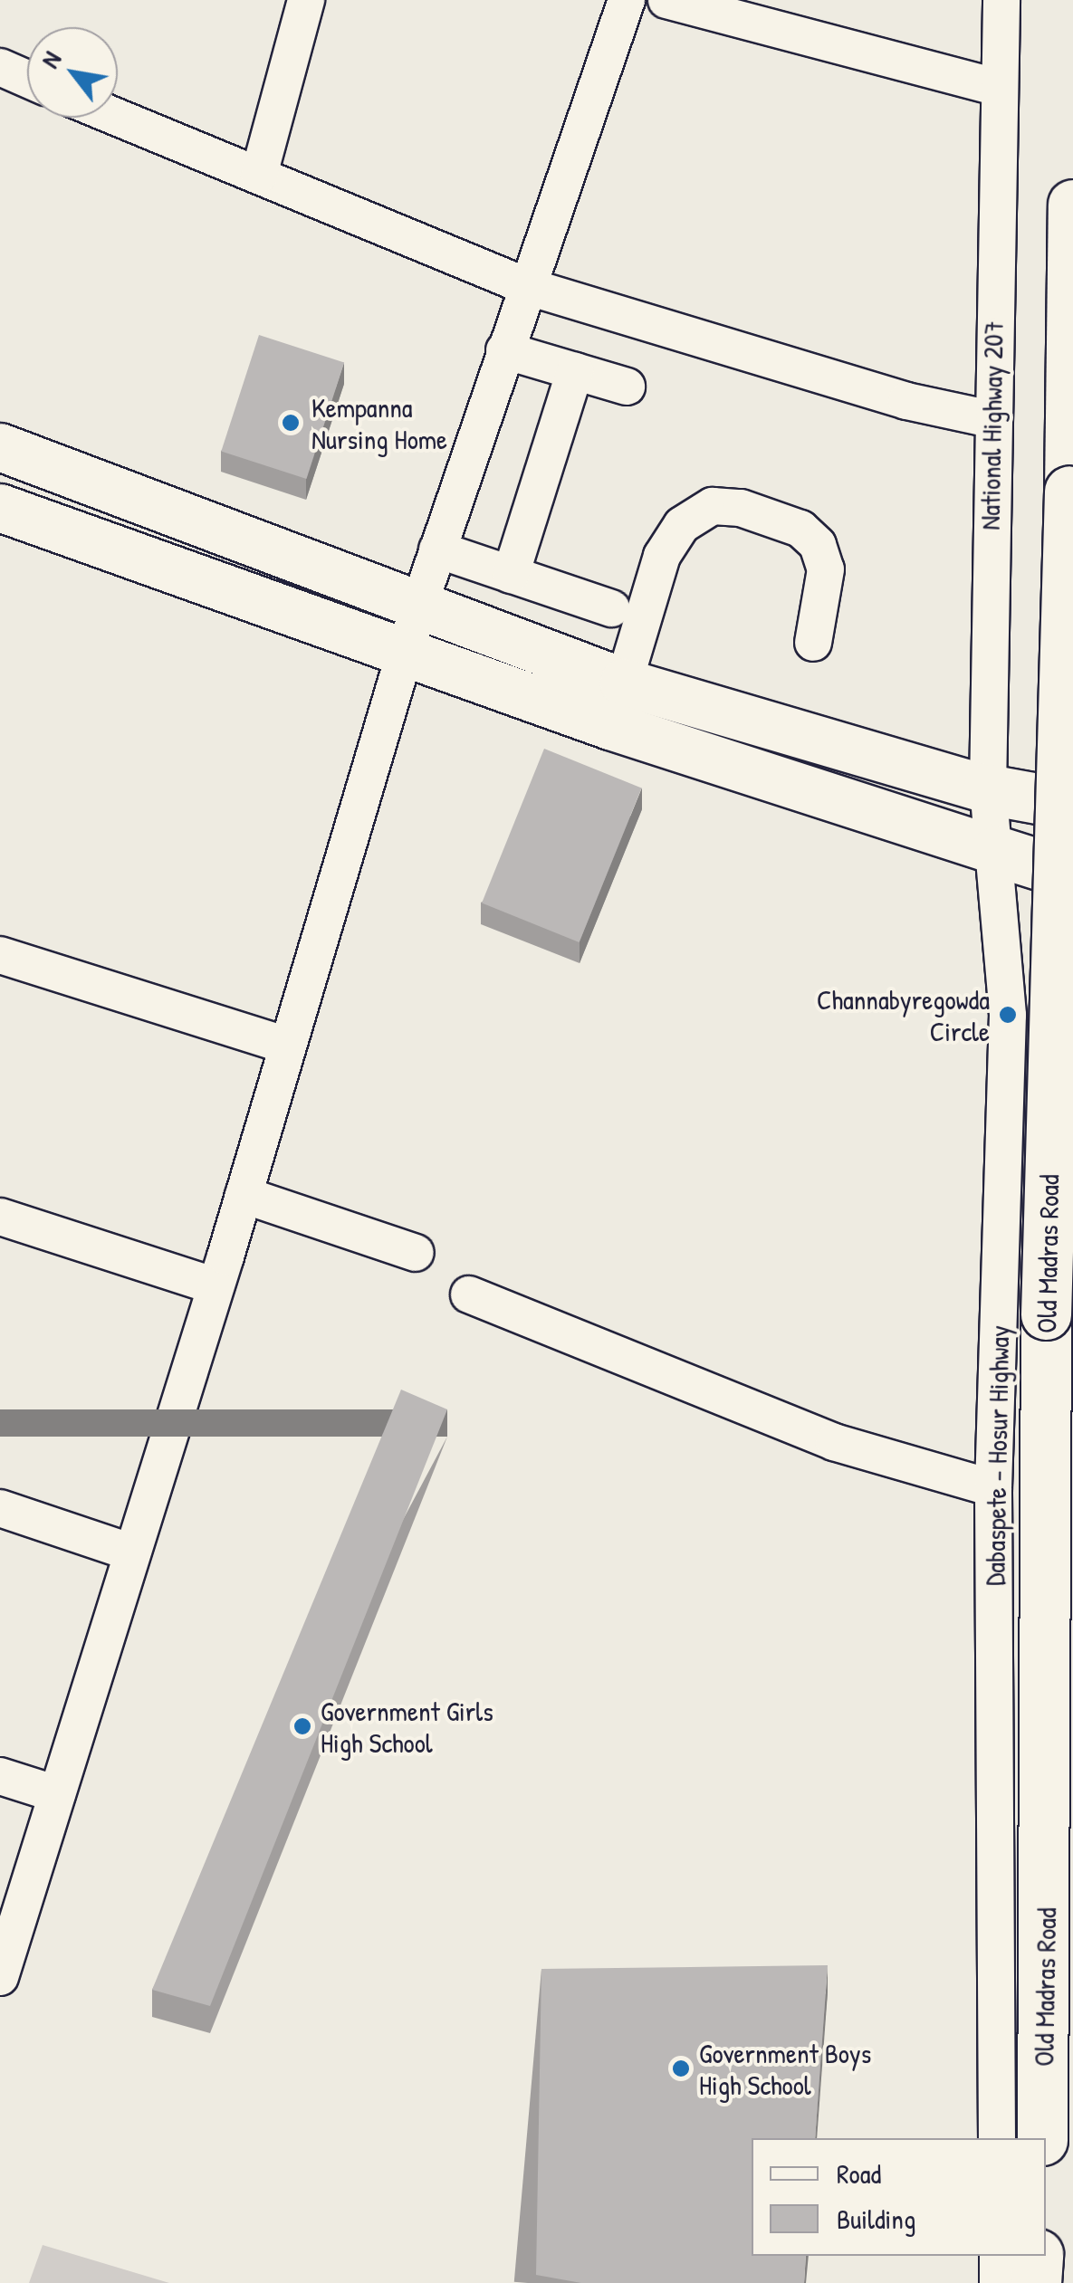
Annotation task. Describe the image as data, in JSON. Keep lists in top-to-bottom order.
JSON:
{
  "streets": {
    "highway": ["Old Madras Road"],
    "street": ["National Highway 207", "Dabaspete - Hosur Highway"]
  },
  "crossings": [
    ["National Highway 207", "Dabaspete - Hosur Highway"]
  ],
  "places": [
    "Kempanna Nursing Home",
    "Channabyregowda Circle",
    "Government Girls High School",
    "Government Boys High School"
  ],
  "legend": ["Road", "Building"],
  "north": "top left"
}
